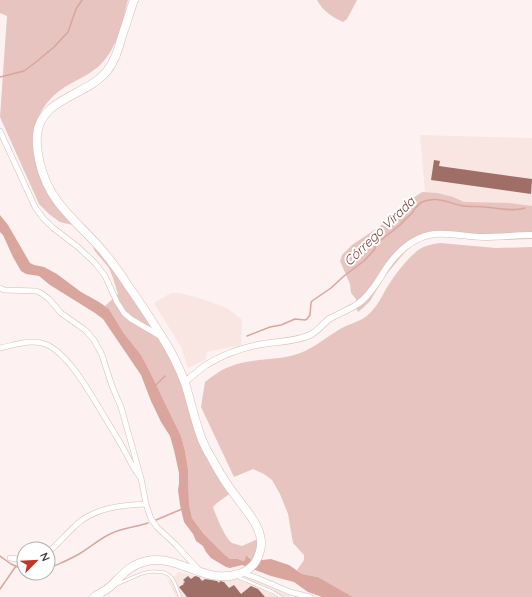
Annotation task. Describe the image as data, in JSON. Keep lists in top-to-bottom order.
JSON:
{
  "water": ["Córrego Virada"],
  "north": "top right"
}
